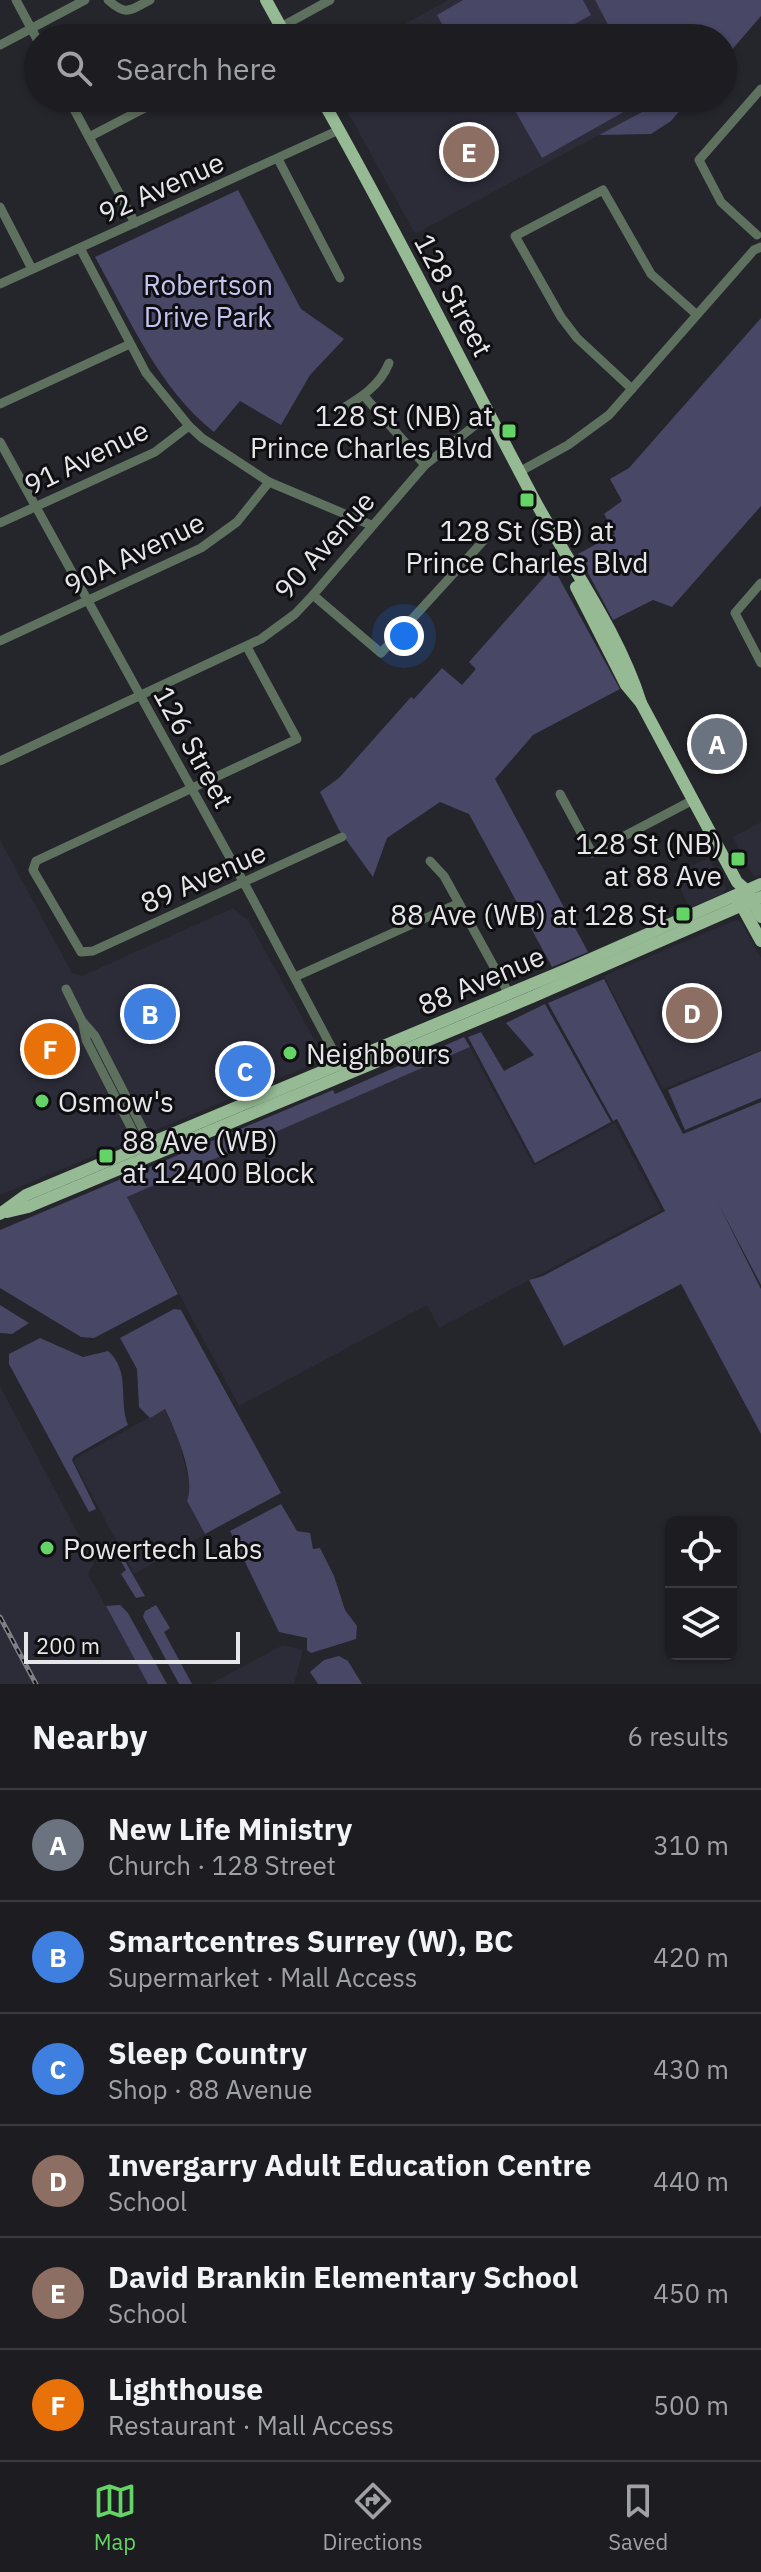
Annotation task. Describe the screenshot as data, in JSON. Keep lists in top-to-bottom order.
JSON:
{
  "streets": {
    "main road": ["128 Street", "88 Avenue"],
    "street": [
      "92 Avenue",
      "91 Avenue",
      "90 Avenue",
      "90A Avenue",
      "126 Street",
      "89 Avenue"
    ]
  },
  "crossings": [
    ["92 Avenue", "128 Street"],
    ["128 Street", "90 Avenue"],
    ["128 Street", "88 Avenue"],
    ["91 Avenue", "126 Street"],
    ["90 Avenue", "126 Street"],
    ["90A Avenue", "126 Street"],
    ["126 Street", "89 Avenue"],
    ["126 Street", "88 Avenue"]
  ],
  "parks": ["Robertson Drive Park"],
  "places": {
    "transit": [
      "128 St (NB) at Prince Charles Blvd",
      "128 St (SB) at Prince Charles Blvd",
      "128 St (NB) at 88 Ave",
      "88 Ave (WB) at 128 St",
      "88 Ave (WB) at 12400 Block"
    ],
    "other": ["Neighbours", "Osmow's", "Powertech Labs"]
  },
  "scale_bar": "200 m",
  "page": {
    "search": "Search here",
    "pins": [
      "E",
      "A",
      "D",
      "B",
      "F",
      "C"
    ],
    "scale": "200 m",
    "heading": ["Nearby", "6 results"],
    "list": [
      {
        "mark": "A",
        "name": "New Life Ministry",
        "note": "Church · 128 Street",
        "value": "310 m"
      },
      {
        "mark": "B",
        "name": "Smartcentres Surrey (W), BC",
        "note": "Supermarket · Mall Access",
        "value": "420 m"
      },
      {
        "mark": "C",
        "name": "Sleep Country",
        "note": "Shop · 88 Avenue",
        "value": "430 m"
      },
      {
        "mark": "D",
        "name": "Invergarry Adult Education Centre",
        "note": "School",
        "value": "440 m"
      },
      {
        "mark": "E",
        "name": "David Brankin Elementary School",
        "note": "School",
        "value": "450 m"
      },
      {
        "mark": "F",
        "name": "Lighthouse",
        "note": "Restaurant · Mall Access",
        "value": "500 m"
      }
    ],
    "nav": ["Map", "Directions", "Saved"]
  }
}
